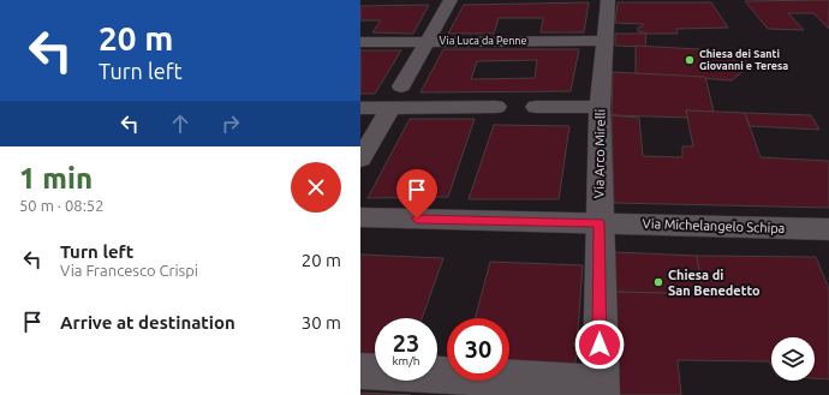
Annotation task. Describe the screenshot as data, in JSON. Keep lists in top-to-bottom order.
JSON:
{
  "streets": {
    "street": ["Via Luca da Penne", "Via Arco Mirelli", "Via Michelangelo Schipa"]
  },
  "crossings": [
    ["Via Luca da Penne", "Via Arco Mirelli"],
    ["Via Arco Mirelli", "Via Michelangelo Schipa"]
  ],
  "places": ["Chiesa dei Santi Giovanni e Teresa", "Chiesa di San Benedetto"],
  "page": {
    "turn": ["20 m", "Turn left"],
    "heading": ["1 min", "50 m · 08:52"],
    "list": [
      {
        "name": "Turn left",
        "note": "Via Francesco Crispi",
        "value": "20 m"
      },
      {
        "name": "Arrive at destination",
        "value": "30 m"
      }
    ],
    "speed": "23 km/h",
    "limit": "30"
  }
}
